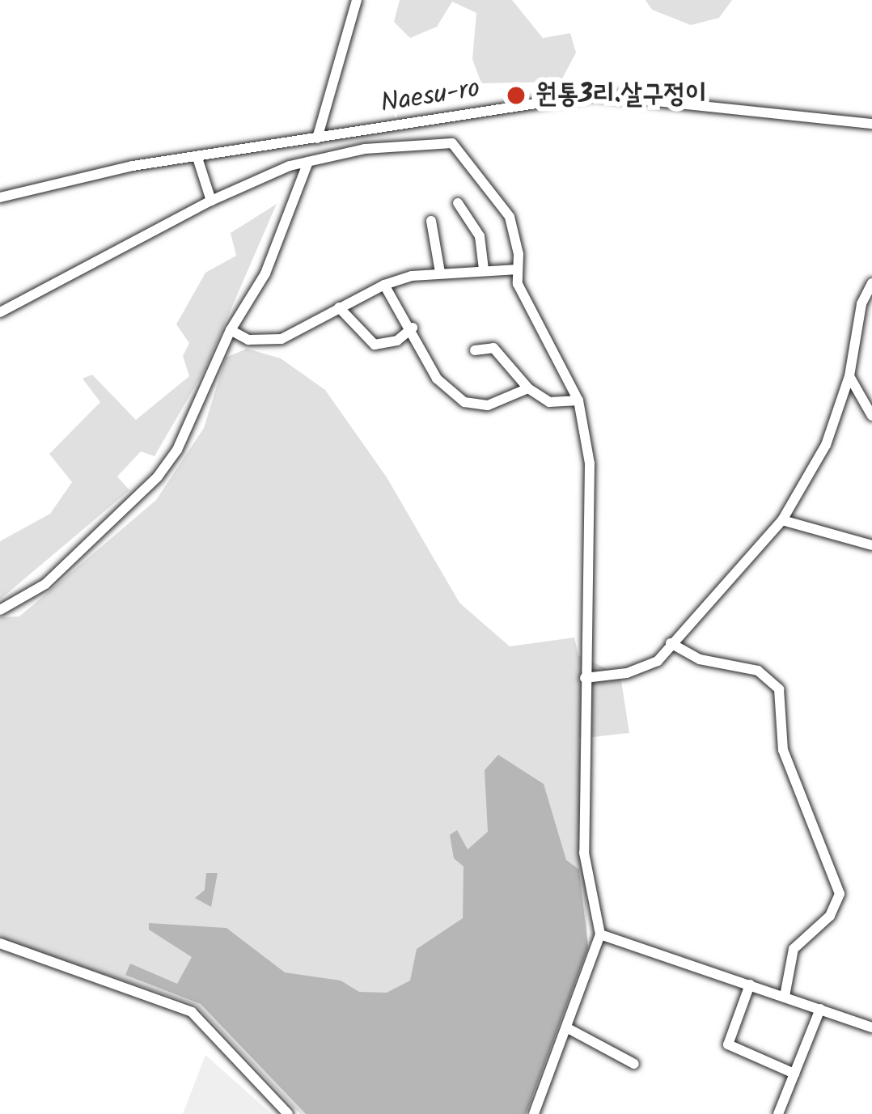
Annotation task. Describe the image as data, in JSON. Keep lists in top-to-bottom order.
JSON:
{
  "streets": {
    "street": ["Naesu-ro"]
  },
  "places": ["원통3리.살구정이"]
}
